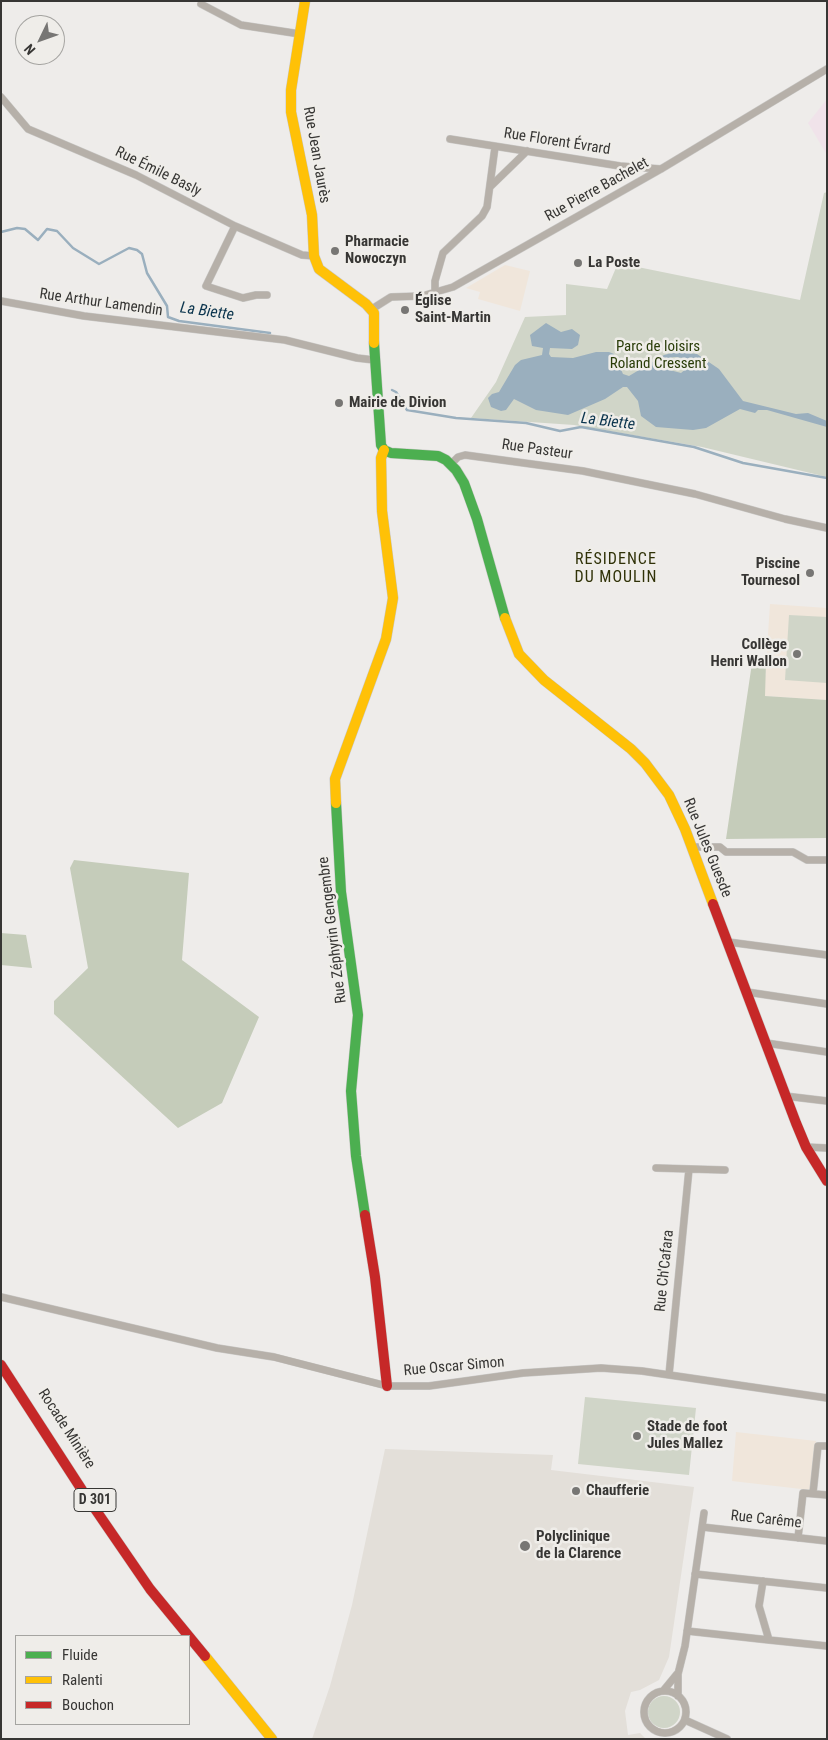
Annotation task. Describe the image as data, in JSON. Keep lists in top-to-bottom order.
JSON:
{
  "streets": {
    "main road": [
      "Rue Jean Jaurès",
      "Rue Jules Guesde",
      "Rue Zéphyrin Gengembre",
      "Rocade Minière",
      "D 301"
    ],
    "street": [
      "Rue Florent Évrard",
      "Rue Émile Basly",
      "Rue Pierre Bachelet",
      "Rue Arthur Lamendin",
      "Rue Pasteur",
      "Rue Ch'Cafara",
      "Rue Oscar Simon",
      "Rue Carême"
    ]
  },
  "crossings": [
    ["Rue Florent Évrard", "Rue Pierre Bachelet"],
    ["Rue Jean Jaurès", "Rue Émile Basly"],
    ["Rue Pasteur", "Rue Jules Guesde"],
    ["Rue Zéphyrin Gengembre", "Rue Oscar Simon"],
    ["Rue Ch'Cafara", "Rue Oscar Simon"]
  ],
  "districts": ["RÉSIDENCE DU MOULIN"],
  "water": ["La Biette"],
  "parks": ["Parc de loisirs Roland Cressent"],
  "places": [
    "Pharmacie Nowoczyn",
    "La Poste",
    "Église Saint-Martin",
    "Mairie de Divion",
    "Piscine Tournesol",
    "Collège Henri Wallon",
    "Stade de foot Jules Mallez",
    "Chaufferie",
    "Polyclinique de la Clarence"
  ],
  "legend": ["Fluide", "Ralenti", "Bouchon"],
  "north": "bottom left"
}
